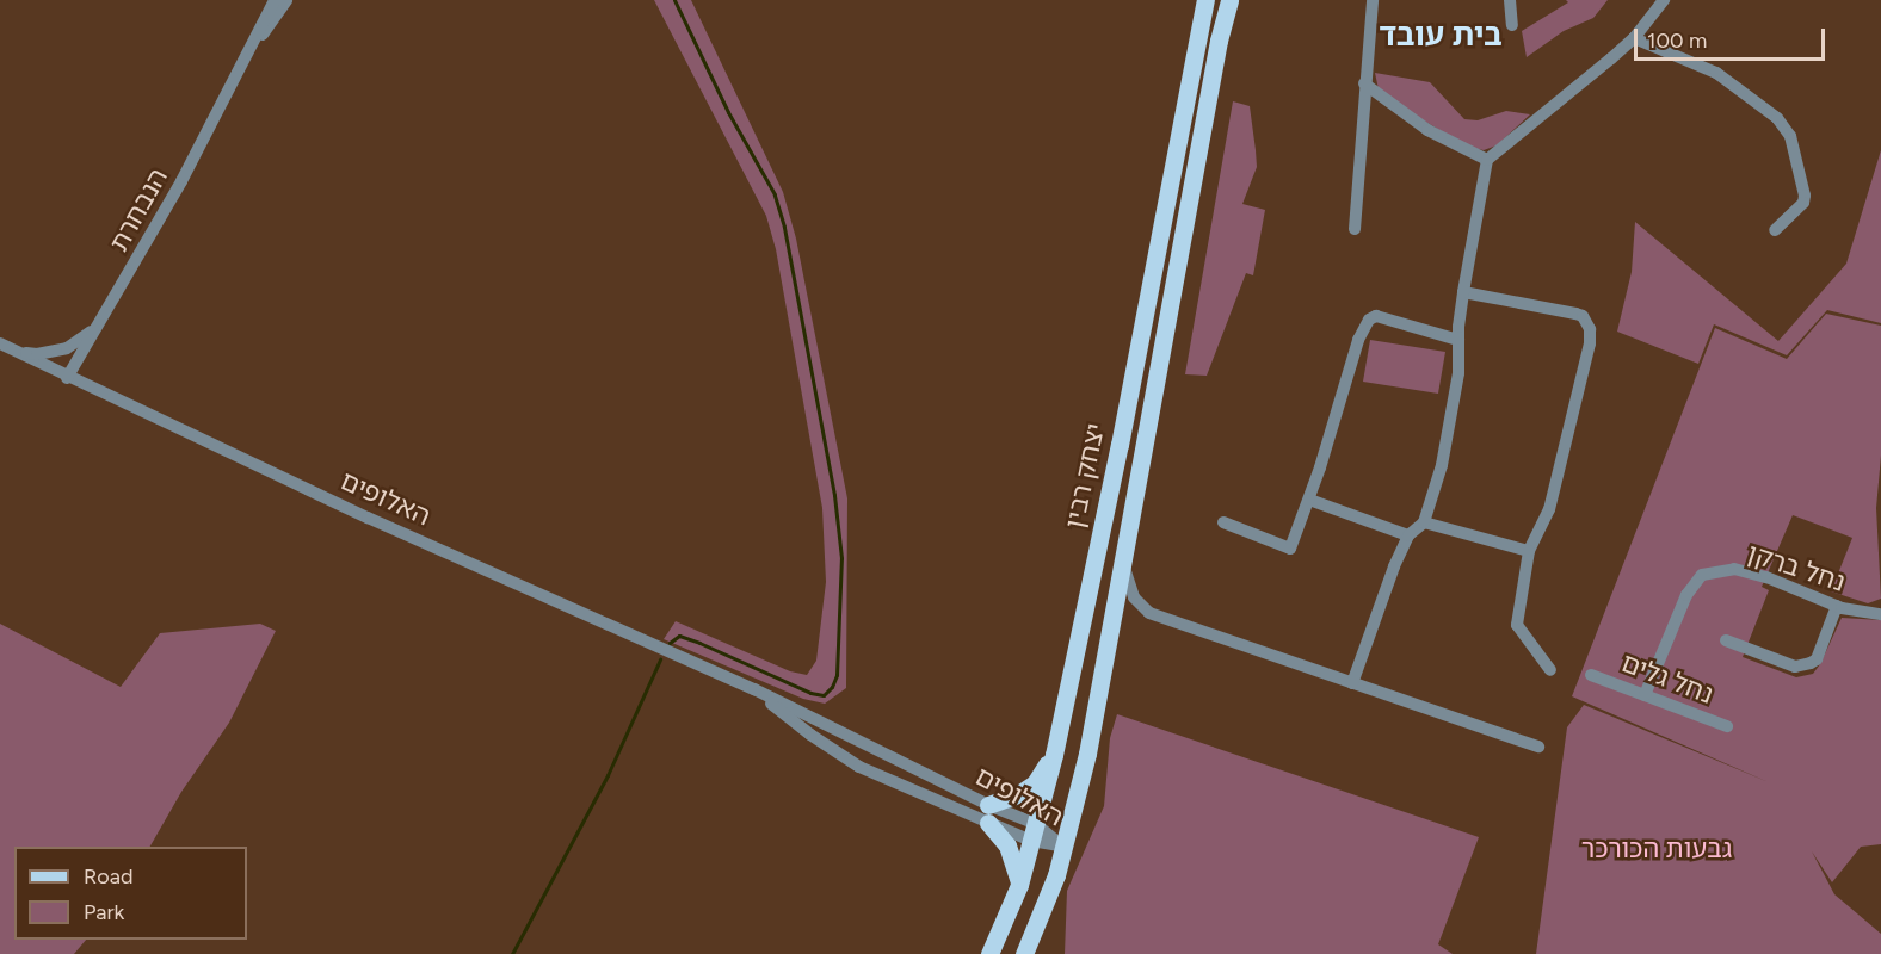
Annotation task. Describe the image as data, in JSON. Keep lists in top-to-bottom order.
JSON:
{
  "streets": {
    "main road": ["יצחק רבין"],
    "street": [
      "הנבחרת",
      "האלופים",
      "נחל ברקן",
      "נחל גלים"
    ]
  },
  "crossings": [
    ["הנבחרת", "האלופים"],
    ["יצחק רבין", "האלופים"],
    ["נחל ברקן", "נחל גלים"]
  ],
  "districts": ["בית עובד"],
  "parks": ["גבעות הכורכר"],
  "legend": ["Road", "Park"],
  "scale_bar": "100 m"
}
